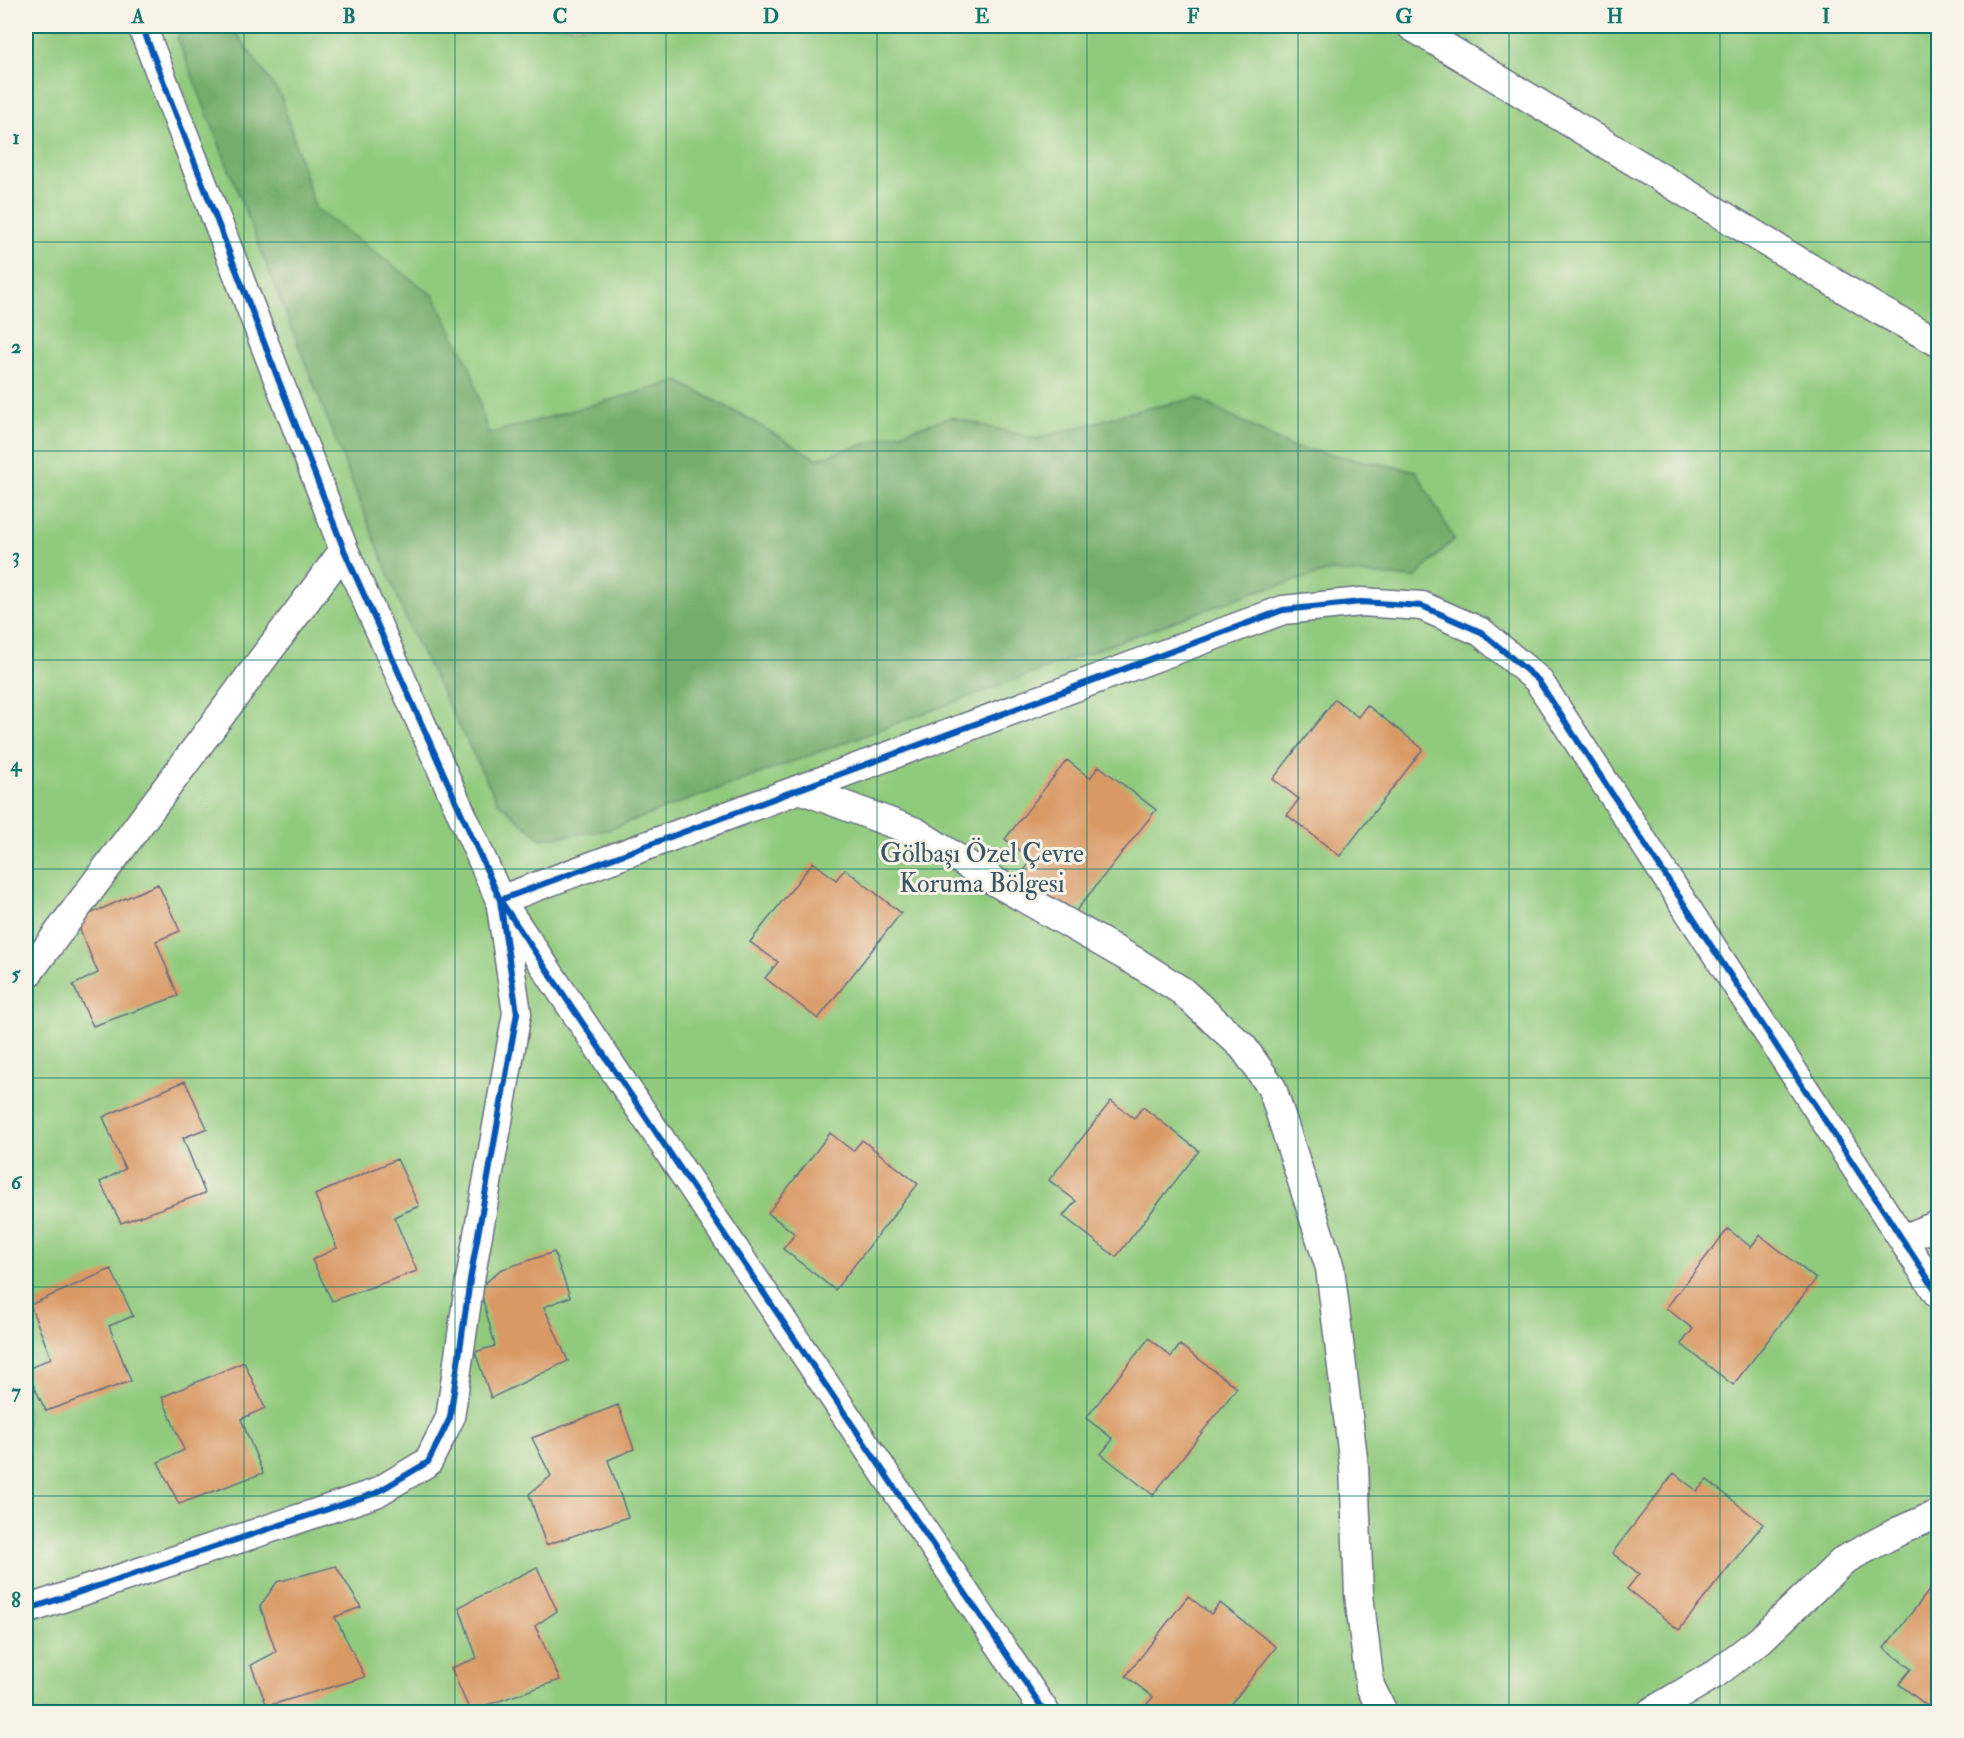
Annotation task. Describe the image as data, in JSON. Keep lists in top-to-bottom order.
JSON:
{
  "parks": ["Gölbaşı Özel Çevre Koruma Bölgesi"],
  "grid": {
    "columns": [
      "A",
      "B",
      "C",
      "D",
      "E",
      "F",
      "G",
      "H",
      "I"
    ],
    "rows": [
      "1",
      "2",
      "3",
      "4",
      "5",
      "6",
      "7",
      "8"
    ]
  }
}
